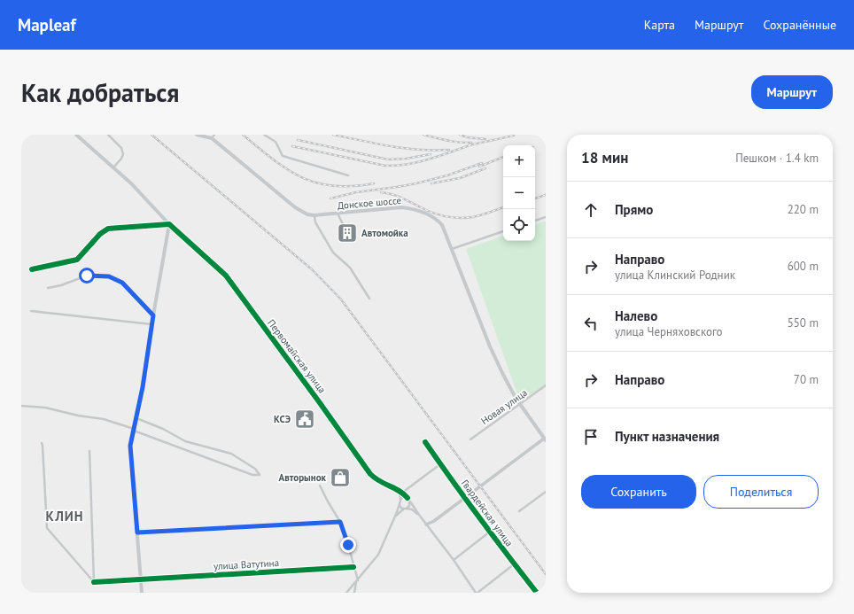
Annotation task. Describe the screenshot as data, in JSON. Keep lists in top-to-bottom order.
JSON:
{
  "streets": {
    "main road": ["Донское шоссе", "Первомайская улица"],
    "street": ["Новая улица", "Гвардейская улица", "улица Ватутина"]
  },
  "crossings": [
    ["Донское шоссе", "Новая улица"]
  ],
  "districts": ["КЛИН"],
  "places": {
    "building": ["Автомойка"],
    "public building": ["КСЭ"],
    "shop": ["Авторынок"]
  },
  "page": {
    "header": "Mapleaf",
    "nav": ["Карта", "Маршрут", "Сохранённые"],
    "buttons": [
      "Маршрут",
      ["Сохранить", "Поделиться"]
    ],
    "title": "Как добраться",
    "heading": ["18 мин", "Пешком · 1.4 km"],
    "map_buttons": ["+", "−"],
    "list": [
      ["Прямо", "220 m"],
      ["Направо", "улица Клинский Родник", "600 m"],
      ["Налево", "улица Черняховского", "550 m"],
      ["Направо", "70 m"],
      "Пункт назначения"
    ]
  }
}
